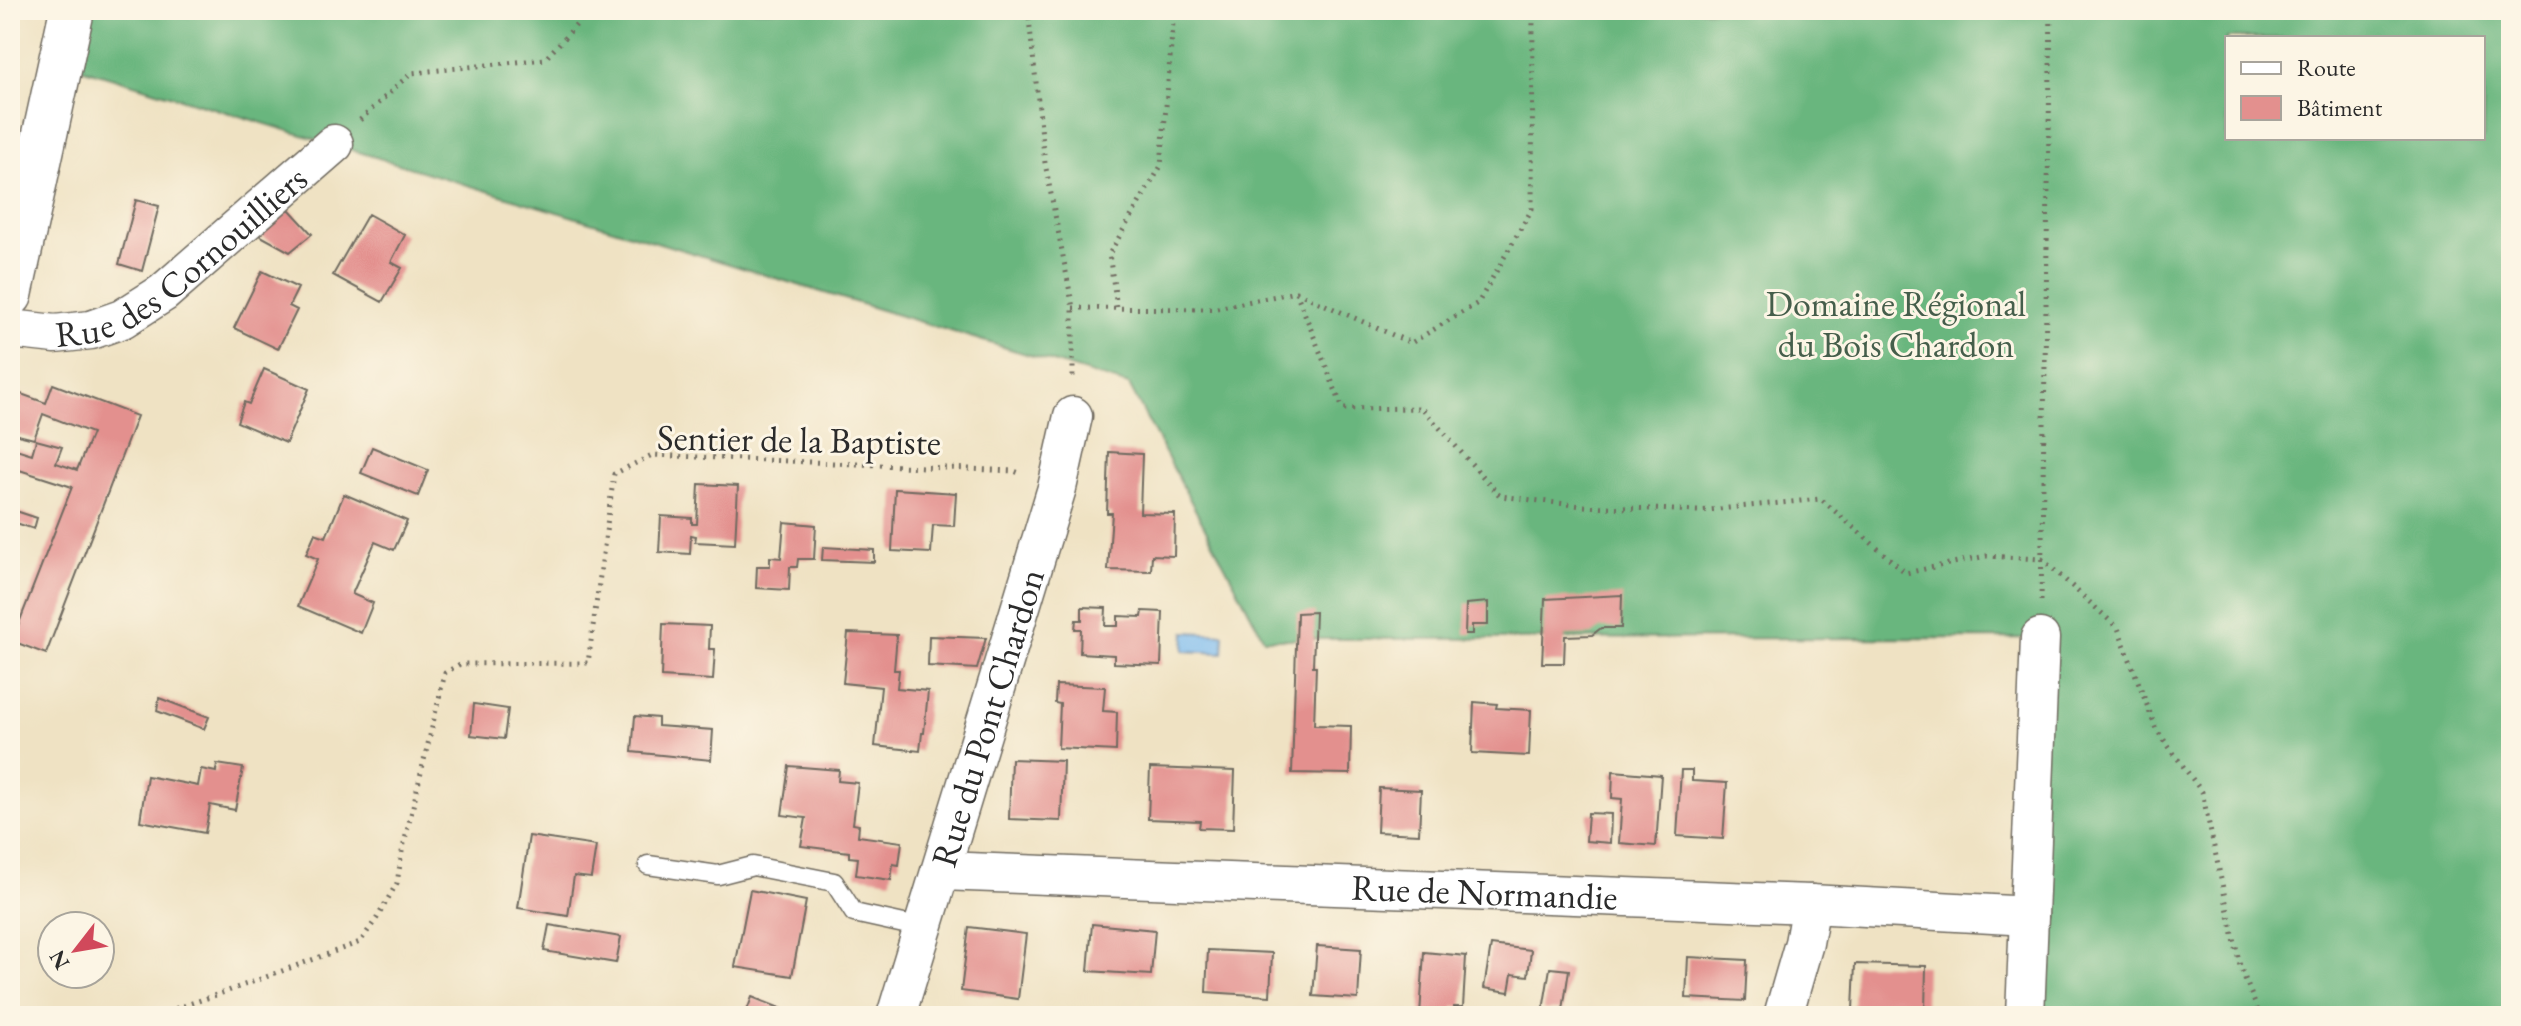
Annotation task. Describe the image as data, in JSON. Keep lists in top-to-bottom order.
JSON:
{
  "streets": {
    "street": ["Rue des Cornouilliers", "Rue du Pont Chardon", "Rue de Normandie"],
    "path": ["Sentier de la Baptiste"]
  },
  "crossings": [
    ["Sentier de la Baptiste", "Rue du Pont Chardon"],
    ["Rue du Pont Chardon", "Rue de Normandie"]
  ],
  "parks": ["Domaine Régional du Bois Chardon"],
  "legend": ["Route", "Bâtiment"],
  "north": "bottom left"
}
